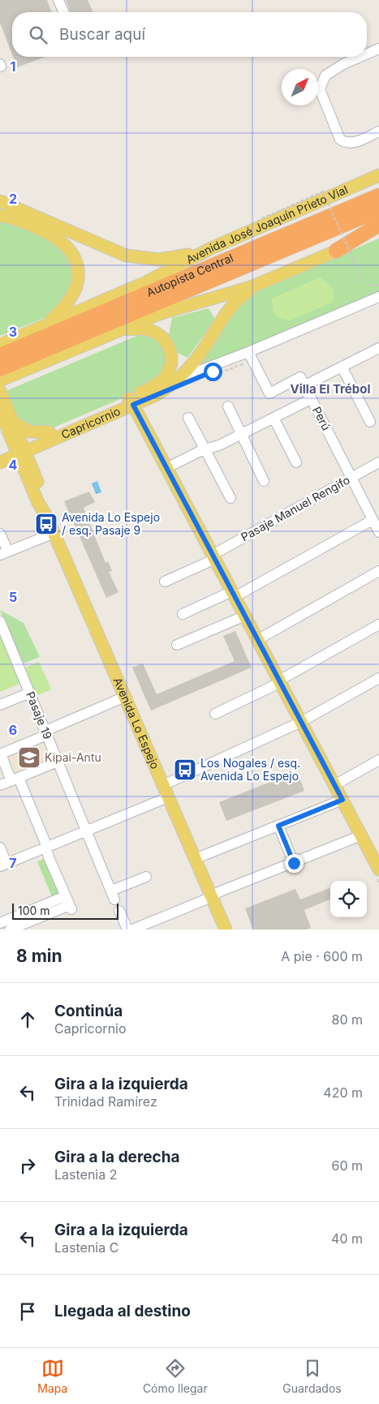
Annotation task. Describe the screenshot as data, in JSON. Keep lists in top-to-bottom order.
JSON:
{
  "streets": {
    "highway": ["Autopista Central"],
    "main road": ["Avenida José Joaquín Prieto Vial", "Capricornio", "Avenida Lo Espejo"],
    "street": ["Perú", "Pasaje Manuel Rengifo", "Pasaje 19"]
  },
  "crossings": [
    ["Autopista Central", "Avenida Lo Espejo"],
    ["Perú", "Pasaje Manuel Rengifo"],
    ["Capricornio", "Avenida Lo Espejo"]
  ],
  "districts": ["Villa El Trébol"],
  "places": {
    "bus stop": ["Avenida Lo Espejo / esq. Pasaje 9", "Los Nogales / esq. Avenida Lo Espejo"],
    "school or university": ["Kipai-Antu"]
  },
  "scale_bar": "100 m",
  "north": "top right",
  "page": {
    "search": "Buscar aquí",
    "scale": "100 m",
    "heading": ["8 min", "A pie · 600 m"],
    "list": [
      ["Continúa", "Capricornio", "80 m"],
      ["Gira a la izquierda", "Trinidad Ramírez", "420 m"],
      ["Gira a la derecha", "Lastenia 2", "60 m"],
      ["Gira a la izquierda", "Lastenia C", "40 m"],
      "Llegada al destino"
    ],
    "nav": ["Mapa", "Cómo llegar", "Guardados"]
  },
  "grid": {
    "rows": [
      "1",
      "2",
      "3",
      "4",
      "5",
      "6",
      "7"
    ]
  }
}
